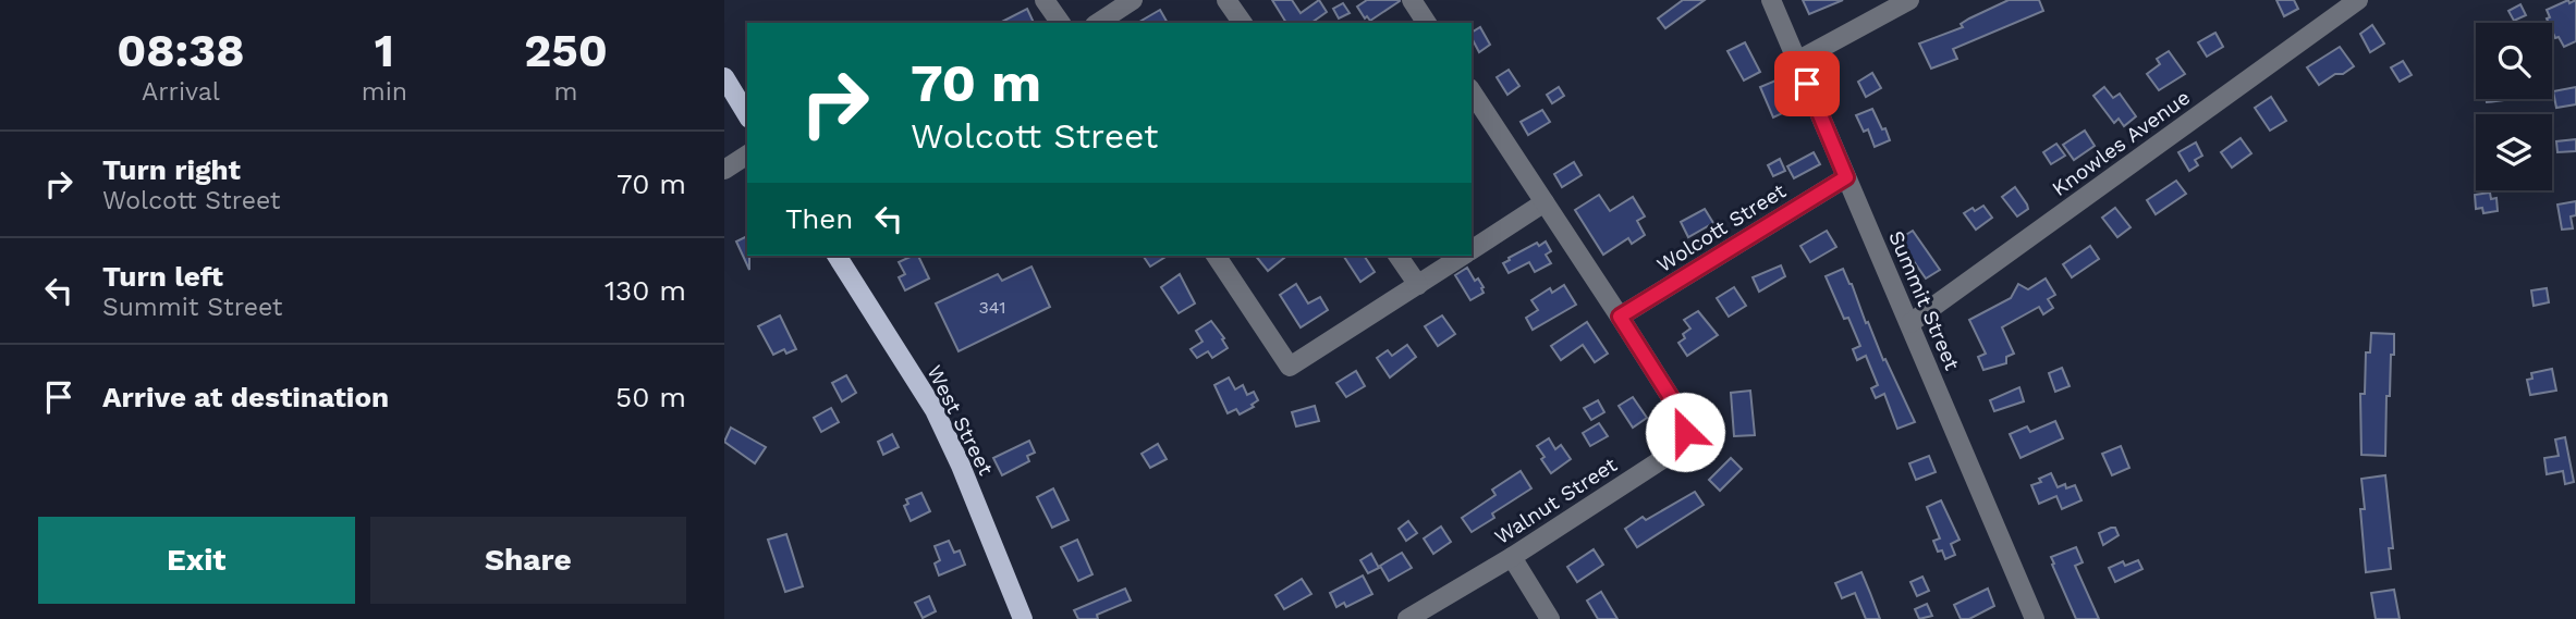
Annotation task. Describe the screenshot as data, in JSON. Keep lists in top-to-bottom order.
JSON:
{
  "streets": {
    "main road": ["West Street"],
    "street": [
      "Knowles Avenue",
      "Wolcott Street",
      "Summit Street",
      "Walnut Street"
    ]
  },
  "crossings": [
    ["Knowles Avenue", "Summit Street"],
    ["Wolcott Street", "Summit Street"],
    ["Wolcott Street", "Walnut Street"]
  ],
  "house_numbers": ["341"],
  "page": {
    "eta": [
      "08:38",
      "Arrival",
      "1",
      "min",
      "250",
      "m"
    ],
    "turn": ["70 m", "Wolcott Street"],
    "list": [
      {
        "name": "Turn right",
        "note": "Wolcott Street",
        "value": "70 m"
      },
      {
        "name": "Turn left",
        "note": "Summit Street",
        "value": "130 m"
      },
      {
        "name": "Arrive at destination",
        "value": "50 m"
      }
    ],
    "then": "Then",
    "buttons": ["Exit", "Share"]
  }
}
